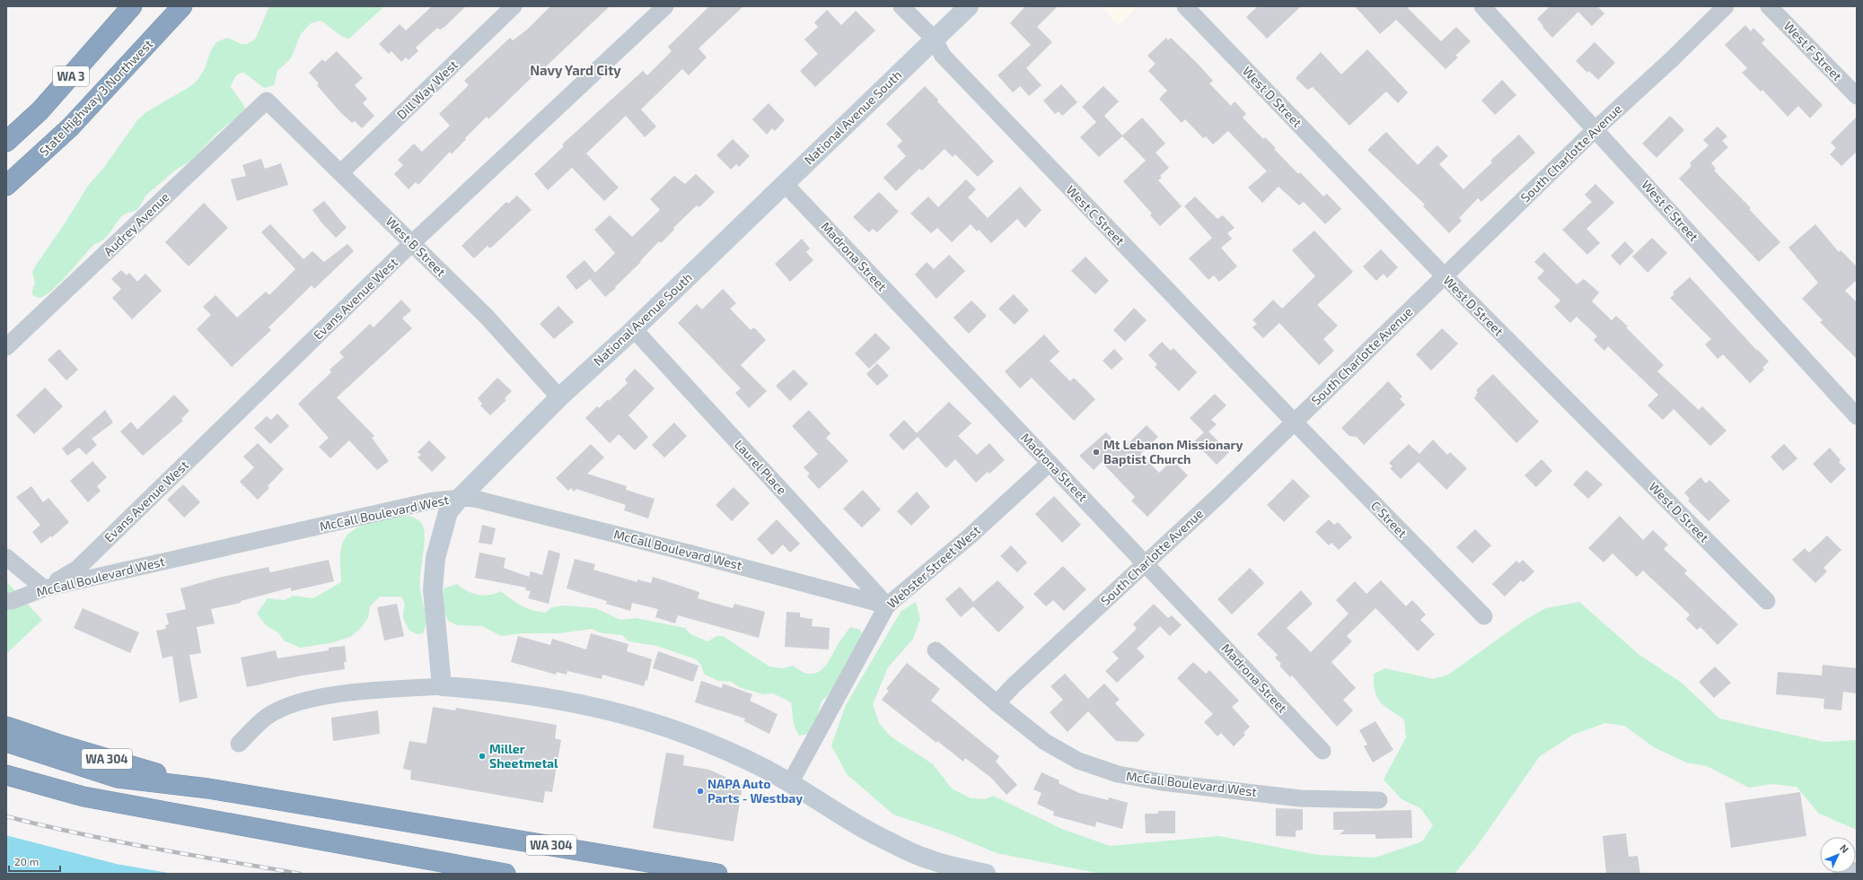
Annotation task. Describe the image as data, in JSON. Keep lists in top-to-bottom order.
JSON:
{
  "streets": {
    "highway": ["WA 3", "State Highway 3 Northwest", "WA 304"],
    "main road": ["National Avenue South"],
    "street": [
      "West F Street",
      "Dill Way West",
      "West D Street",
      "South Charlotte Avenue",
      "West E Street",
      "West C Street",
      "Audrey Avenue",
      "West B Street",
      "Madrona Street",
      "Evans Avenue West",
      "Laurel Place",
      "McCall Boulevard West",
      "C Street",
      "Webster Street West"
    ]
  },
  "crossings": [
    ["Dill Way West", "West B Street"],
    ["West D Street", "South Charlotte Avenue"],
    ["National Avenue South", "West C Street"],
    ["National Avenue South", "West B Street"],
    ["National Avenue South", "Madrona Street"],
    ["National Avenue South", "Laurel Place"],
    ["National Avenue South", "McCall Boulevard West"],
    ["South Charlotte Avenue", "West E Street"],
    ["South Charlotte Avenue", "West C Street"],
    ["South Charlotte Avenue", "Madrona Street"],
    ["South Charlotte Avenue", "McCall Boulevard West"],
    ["South Charlotte Avenue", "C Street"],
    ["West C Street", "C Street"],
    ["Audrey Avenue", "West B Street"],
    ["West B Street", "Evans Avenue West"],
    ["Madrona Street", "Webster Street West"],
    ["Evans Avenue West", "McCall Boulevard West"],
    ["Laurel Place", "McCall Boulevard West"],
    ["Laurel Place", "Webster Street West"],
    ["McCall Boulevard West", "Webster Street West"]
  ],
  "districts": ["Navy Yard City"],
  "places": ["Mt Lebanon Missionary Baptist Church", "Miller Sheetmetal", "NAPA Auto Parts - Westbay"],
  "scale_bar": "20 m",
  "north": "top right"
}
